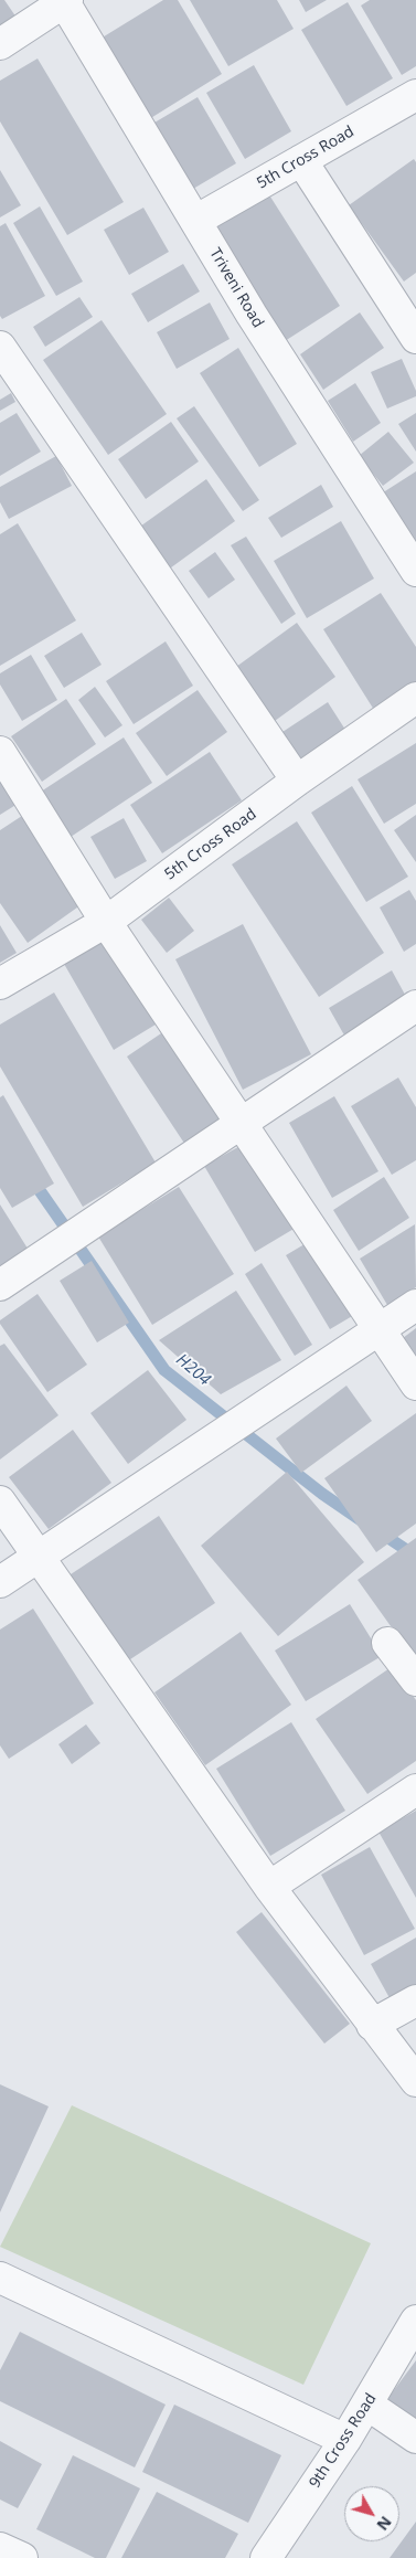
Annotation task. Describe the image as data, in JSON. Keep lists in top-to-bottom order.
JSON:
{
  "streets": {
    "street": ["5th Cross Road", "Triveni Road", "9th Cross Road"]
  },
  "crossings": [
    ["5th Cross Road", "Triveni Road"]
  ],
  "water": ["H204"],
  "north": "bottom right"
}
